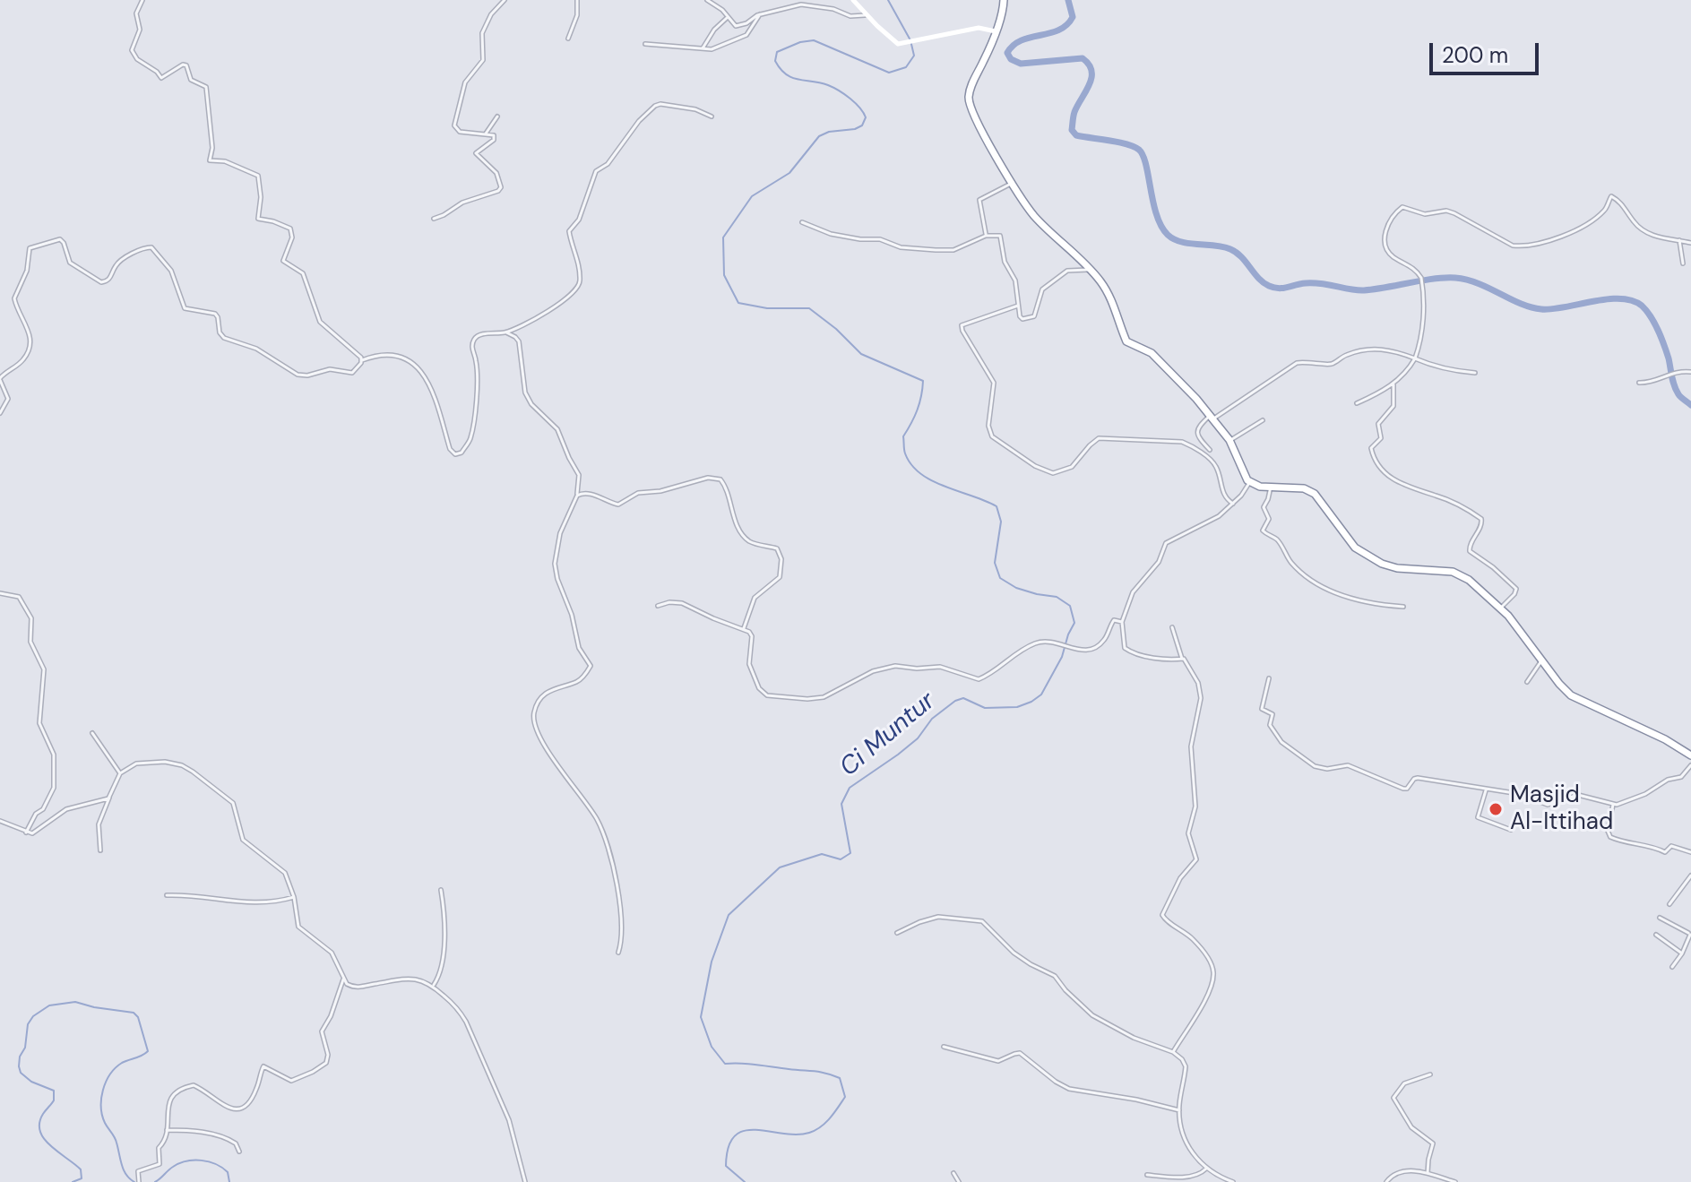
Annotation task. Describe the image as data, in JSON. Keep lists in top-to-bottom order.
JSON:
{
  "water": ["Ci Muntur"],
  "places": ["Masjid Al-Ittihad"],
  "scale_bar": "200 m"
}
